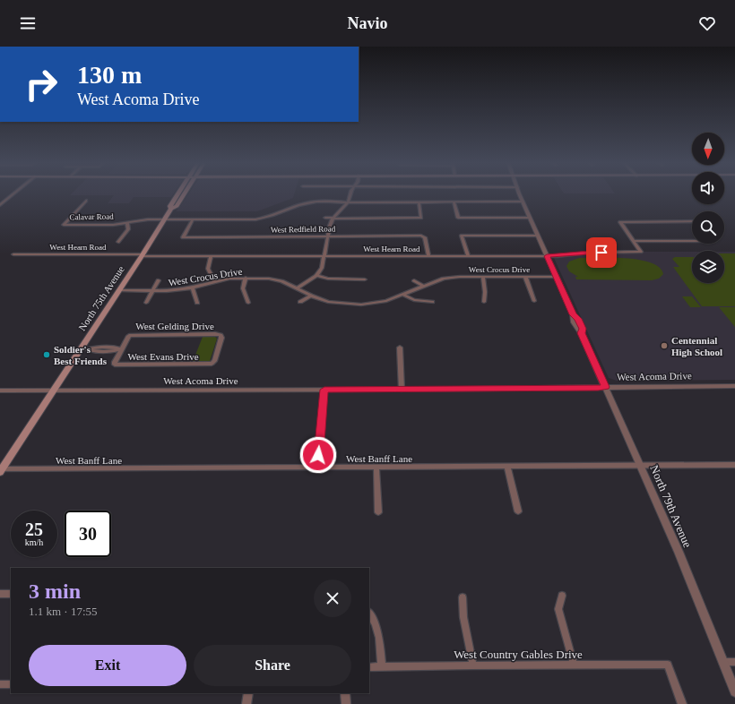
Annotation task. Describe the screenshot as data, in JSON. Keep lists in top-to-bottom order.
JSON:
{
  "streets": {
    "main road": ["North 75th Avenue"],
    "street": [
      "Calavar Road",
      "West Redfield Road",
      "West Hearn Road",
      "West Crocus Drive",
      "West Gelding Drive",
      "West Evans Drive",
      "West Acoma Drive",
      "West Banff Lane",
      "North 79th Avenue",
      "West Country Gables Drive"
    ]
  },
  "crossings": [
    ["Calavar Road", "West Redfield Road"],
    ["Calavar Road", "North 75th Avenue"],
    ["Calavar Road", "North 79th Avenue"],
    ["West Redfield Road", "West Hearn Road"],
    ["West Hearn Road", "North 75th Avenue"],
    ["West Hearn Road", "North 79th Avenue"],
    ["West Crocus Drive", "North 75th Avenue"],
    ["West Crocus Drive", "North 79th Avenue"],
    ["North 75th Avenue", "West Acoma Drive"],
    ["North 75th Avenue", "West Banff Lane"],
    ["West Gelding Drive", "West Evans Drive"],
    ["West Acoma Drive", "North 79th Avenue"],
    ["West Banff Lane", "North 79th Avenue"]
  ],
  "places": ["Centennial High School", "Soldier's Best Friends"],
  "north": "bottom",
  "page": {
    "header": "Navio",
    "turn": ["130 m", "West Acoma Drive"],
    "speed": "25 km/h",
    "limit": "30",
    "heading": ["3 min", "1.1 km · 17:55"],
    "buttons": ["Exit", "Share"]
  }
}
